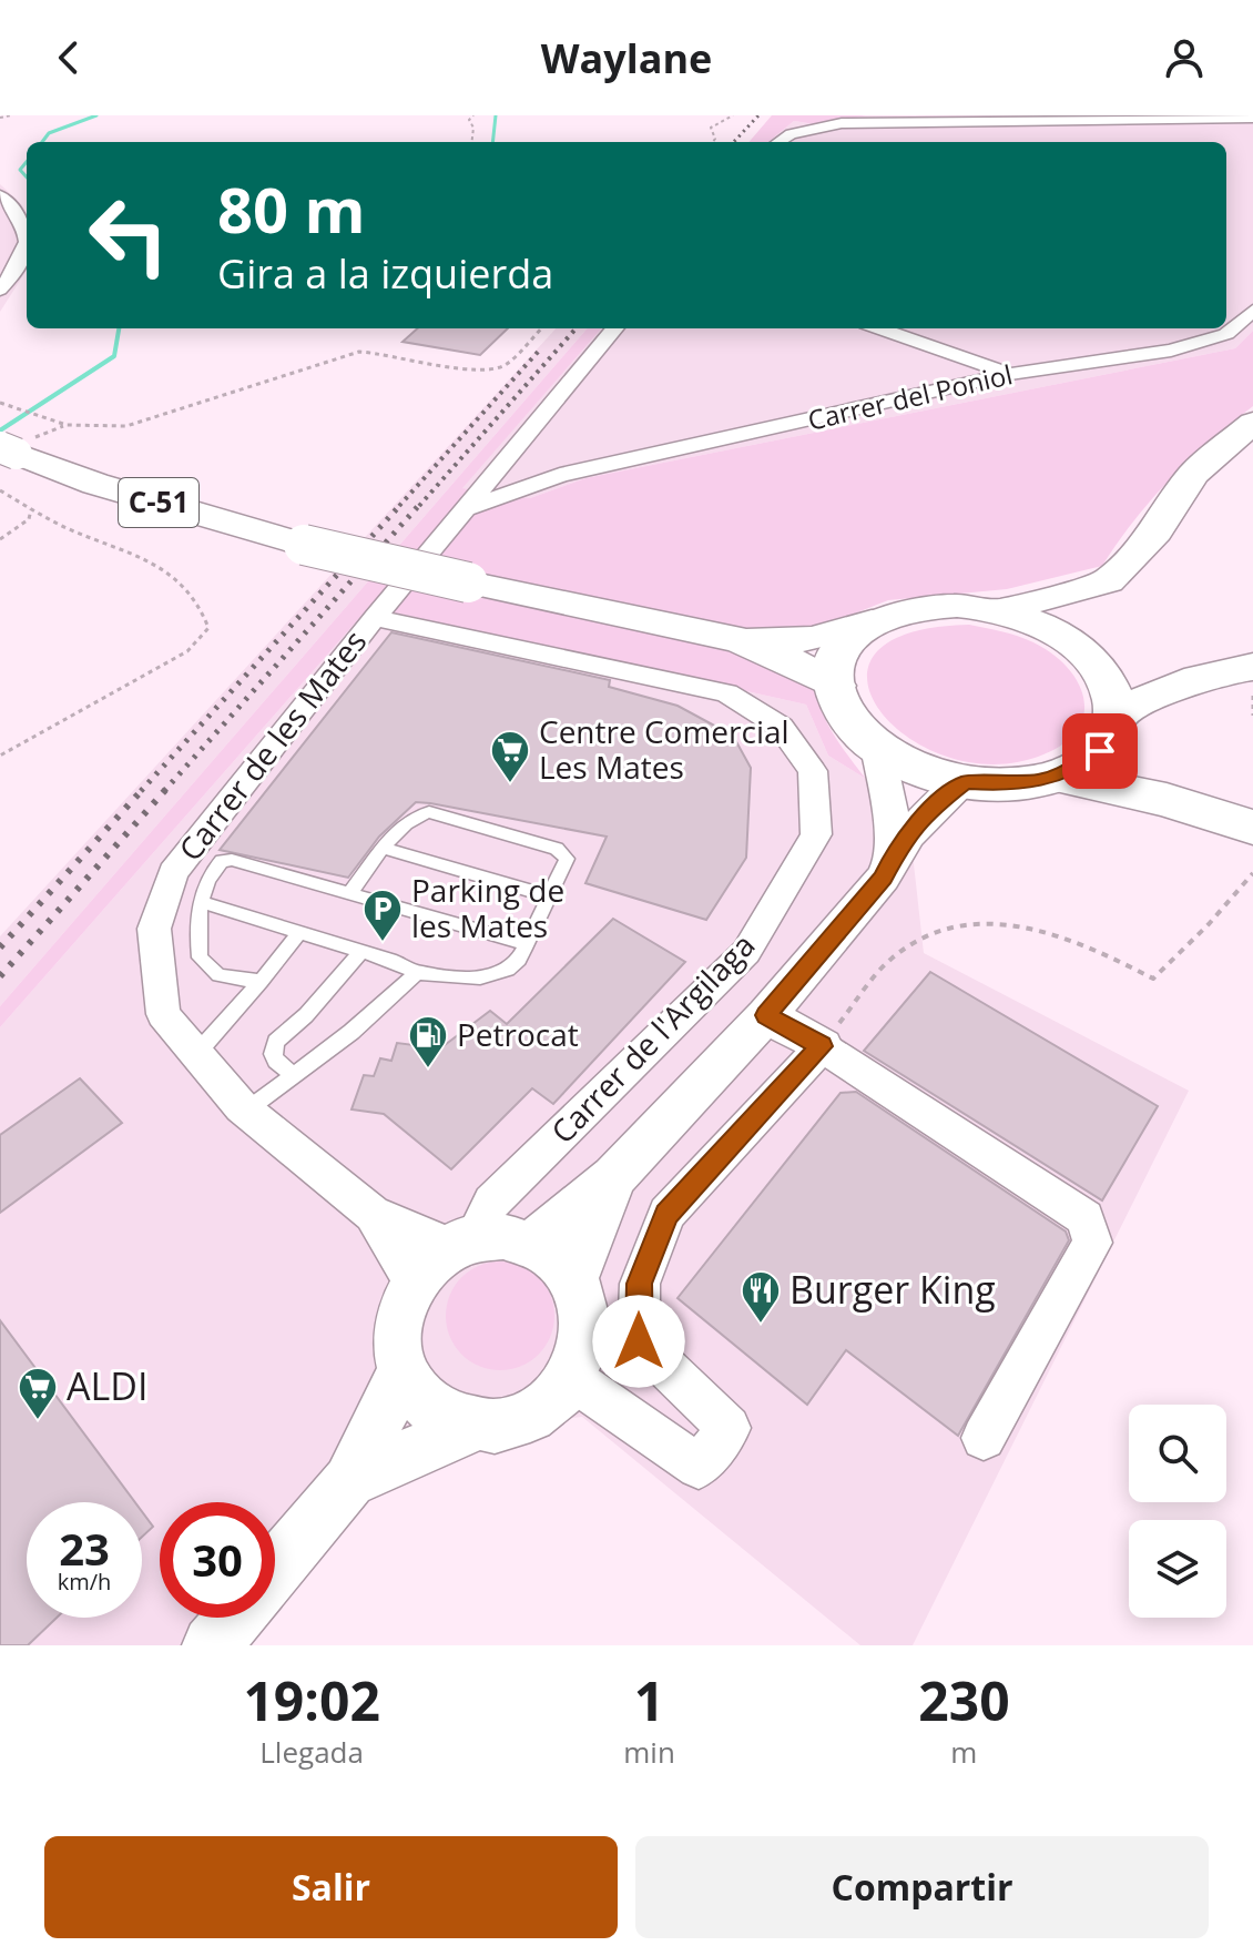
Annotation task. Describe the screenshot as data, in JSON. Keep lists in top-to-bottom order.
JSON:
{
  "streets": {
    "main road": ["C-51"],
    "street": ["Carrer del Poniol", "Carrer de les Mates", "Carrer de l'Argilaga"]
  },
  "crossings": [
    ["Carrer del Poniol", "Carrer de les Mates"],
    ["Carrer de les Mates", "Carrer de l'Argilaga"]
  ],
  "places": {
    "supermarket": ["Centre Comercial Les Mates", "ALDI"],
    "parking": ["Parking de les Mates"],
    "fuel station": ["Petrocat"],
    "restaurant": ["Burger King"]
  },
  "page": {
    "header": "Waylane",
    "turn": ["80 m", "Gira a la izquierda"],
    "speed": "23 km/h",
    "limit": "30",
    "eta": [
      "19:02",
      "Llegada",
      "1",
      "min",
      "230",
      "m"
    ],
    "buttons": ["Salir", "Compartir"]
  }
}
